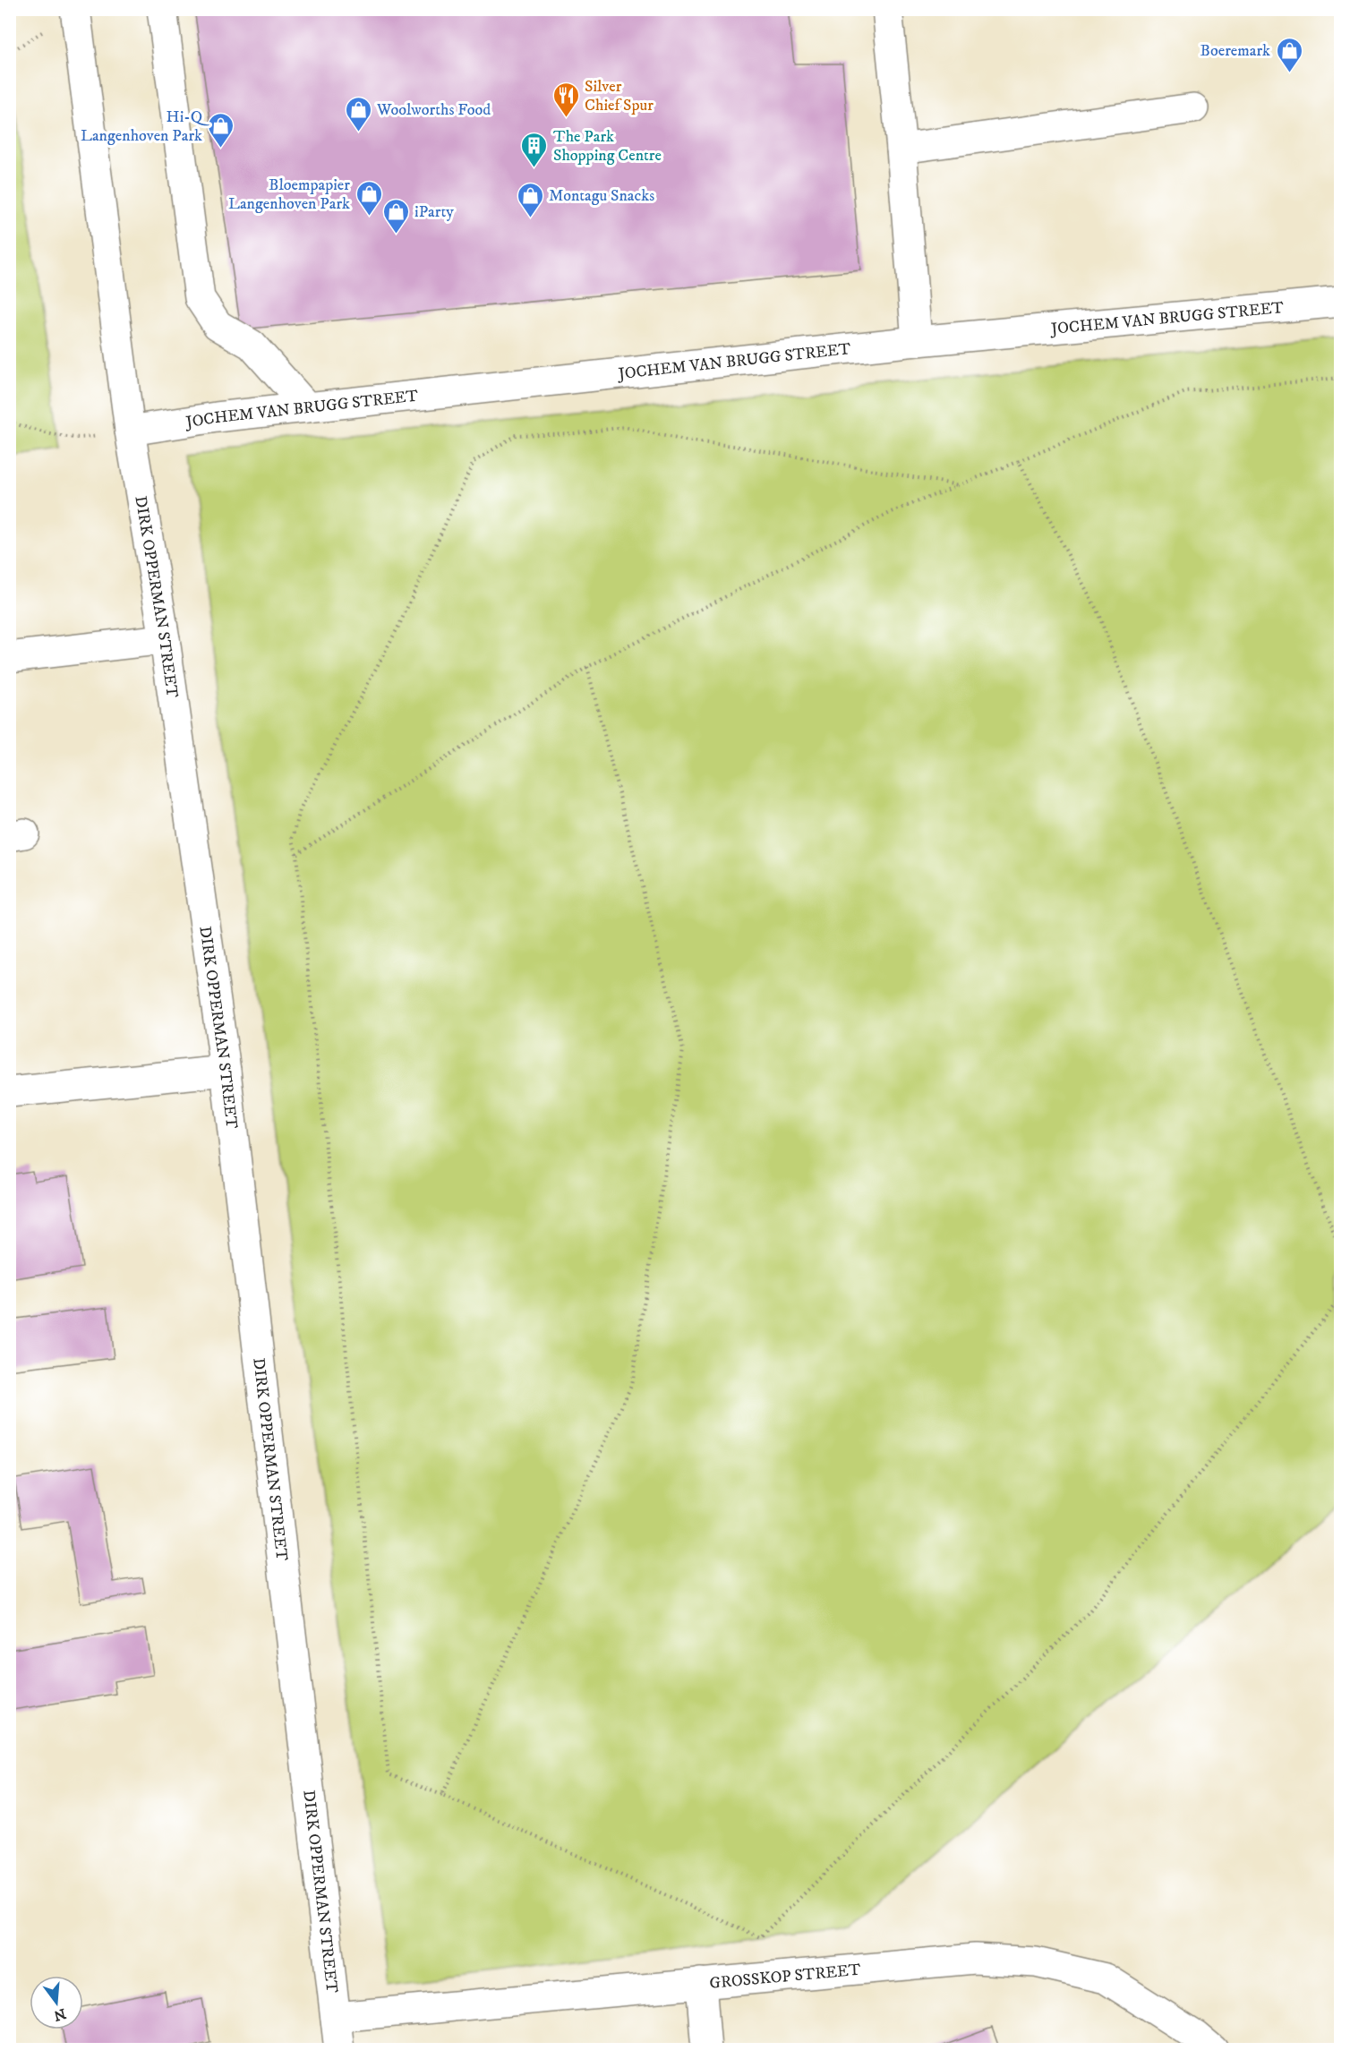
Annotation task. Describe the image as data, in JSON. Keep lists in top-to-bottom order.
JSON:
{
  "streets": {
    "street": ["JOCHEM VAN BRUGG STREET", "DIRK OPPERMAN STREET", "GROSSKOP STREET"]
  },
  "crossings": [
    ["JOCHEM VAN BRUGG STREET", "DIRK OPPERMAN STREET"],
    ["DIRK OPPERMAN STREET", "GROSSKOP STREET"]
  ],
  "places": {
    "shop": [
      "Boeremark",
      "Woolworths Food",
      "Hi-Q Langenhoven Park",
      "Bloempapier Langenhoven Park",
      "Montagu Snacks",
      "iParty"
    ],
    "restaurant": ["Silver Chief Spur"],
    "building": ["The Park Shopping Centre"]
  },
  "north": "bottom"
}
